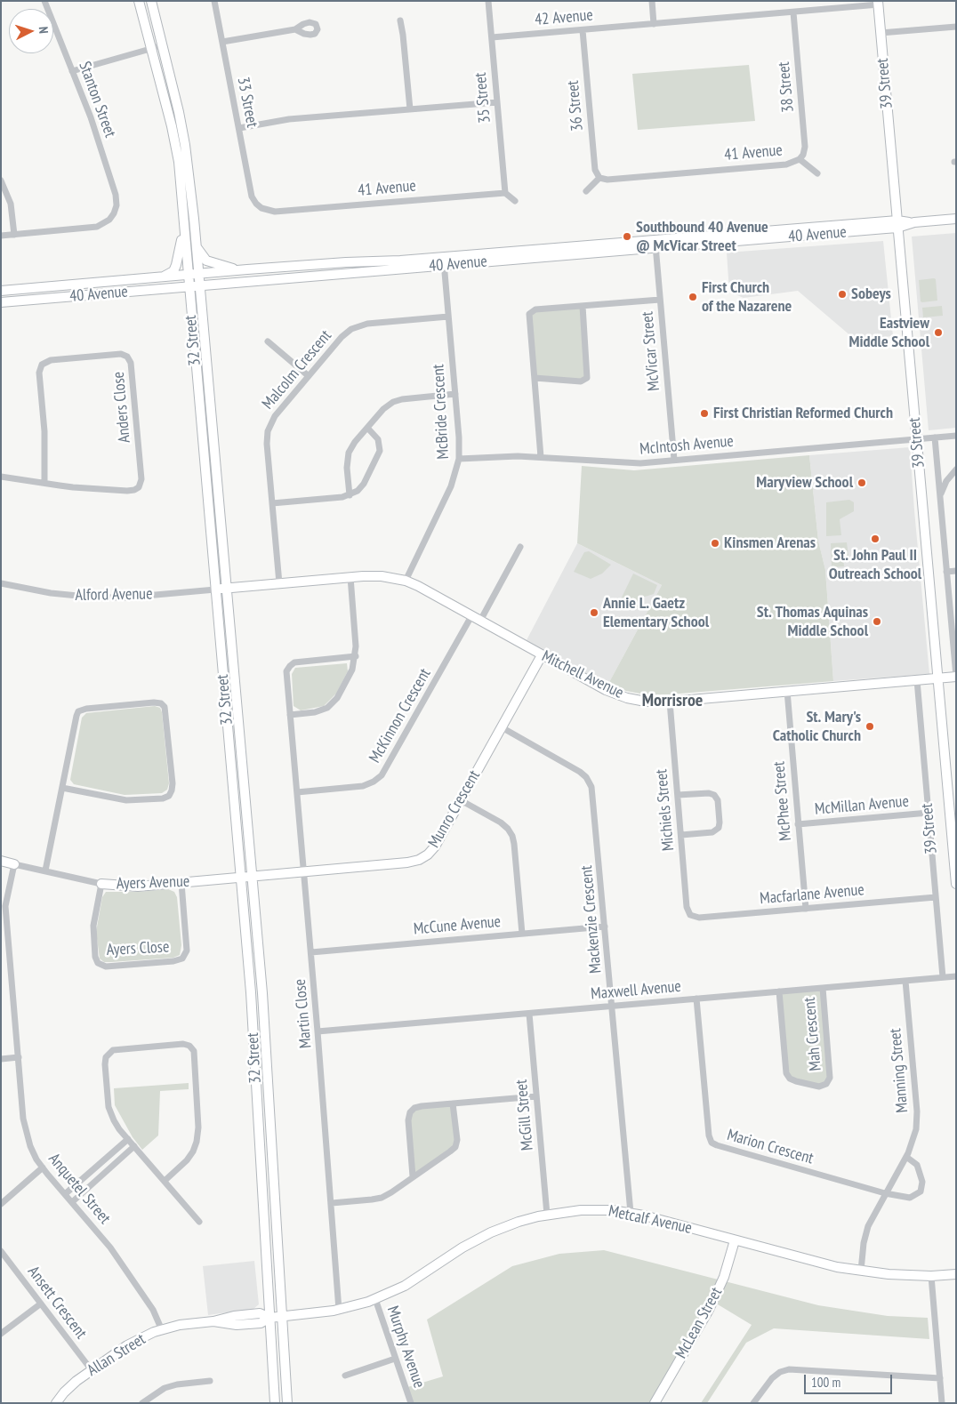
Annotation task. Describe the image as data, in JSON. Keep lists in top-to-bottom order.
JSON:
{
  "streets": {
    "main road": [
      "39 Street",
      "40 Avenue",
      "32 Street",
      "Alford Avenue",
      "Mitchell Avenue",
      "Munro Crescent",
      "Ayers Avenue",
      "Metcalf Avenue",
      "McLean Street",
      "Allan Street"
    ],
    "street": [
      "42 Avenue",
      "38 Street",
      "35 Street",
      "Stanton Street",
      "33 Street",
      "36 Street",
      "41 Avenue",
      "McVicar Street",
      "Malcolm Crescent",
      "Anders Close",
      "McBride Crescent",
      "McIntosh Avenue",
      "McKinnon Crescent",
      "McPhee Street",
      "McMillan Avenue",
      "Michiels Street",
      "Macfarlane Avenue",
      "Mackenzie Crescent",
      "McCune Avenue",
      "Ayers Close",
      "Maxwell Avenue",
      "Martin Close",
      "Mah Crescent",
      "Manning Street",
      "McGill Street",
      "Marion Crescent",
      "Anquetel Street",
      "Ansett Crescent",
      "Murphy Avenue"
    ]
  },
  "crossings": [
    ["42 Avenue", "39 Street"],
    ["42 Avenue", "38 Street"],
    ["42 Avenue", "35 Street"],
    ["42 Avenue", "36 Street"],
    ["39 Street", "40 Avenue"],
    ["39 Street", "McIntosh Avenue"],
    ["39 Street", "Mitchell Avenue"],
    ["39 Street", "McMillan Avenue"],
    ["39 Street", "Macfarlane Avenue"],
    ["39 Street", "Maxwell Avenue"],
    ["38 Street", "41 Avenue"],
    ["35 Street", "41 Avenue"],
    ["33 Street", "41 Avenue"],
    ["36 Street", "41 Avenue"],
    ["40 Avenue", "32 Street"],
    ["40 Avenue", "McVicar Street"],
    ["40 Avenue", "McBride Crescent"],
    ["32 Street", "Alford Avenue"],
    ["32 Street", "Mitchell Avenue"],
    ["32 Street", "Munro Crescent"],
    ["32 Street", "Ayers Avenue"],
    ["32 Street", "Metcalf Avenue"],
    ["32 Street", "Allan Street"],
    ["McVicar Street", "McIntosh Avenue"],
    ["Malcolm Crescent", "McBride Crescent"],
    ["Malcolm Crescent", "Mitchell Avenue"],
    ["McBride Crescent", "McIntosh Avenue"],
    ["McBride Crescent", "Mitchell Avenue"],
    ["Alford Avenue", "Mitchell Avenue"],
    ["Mitchell Avenue", "McKinnon Crescent"],
    ["Mitchell Avenue", "McPhee Street"],
    ["Mitchell Avenue", "Munro Crescent"],
    ["Mitchell Avenue", "Michiels Street"],
    ["McKinnon Crescent", "Martin Close"],
    ["McPhee Street", "McMillan Avenue"],
    ["McPhee Street", "Macfarlane Avenue"],
    ["Munro Crescent", "Ayers Avenue"],
    ["Munro Crescent", "Mackenzie Crescent"],
    ["Munro Crescent", "Martin Close"],
    ["Michiels Street", "Macfarlane Avenue"],
    ["Ayers Avenue", "Ayers Close"],
    ["Ayers Avenue", "Anquetel Street"],
    ["Mackenzie Crescent", "McCune Avenue"],
    ["Mackenzie Crescent", "Maxwell Avenue"],
    ["Mackenzie Crescent", "Metcalf Avenue"],
    ["McCune Avenue", "Martin Close"],
    ["Maxwell Avenue", "Martin Close"],
    ["Maxwell Avenue", "Mah Crescent"],
    ["Maxwell Avenue", "Manning Street"],
    ["Maxwell Avenue", "McGill Street"],
    ["Maxwell Avenue", "Marion Crescent"],
    ["Martin Close", "Metcalf Avenue"],
    ["Manning Street", "Marion Crescent"],
    ["Manning Street", "Metcalf Avenue"],
    ["McGill Street", "Metcalf Avenue"],
    ["Anquetel Street", "Allan Street"],
    ["Metcalf Avenue", "McLean Street"],
    ["Metcalf Avenue", "Murphy Avenue"],
    ["Metcalf Avenue", "Allan Street"],
    ["Ansett Crescent", "Allan Street"]
  ],
  "districts": ["Morrisroe"],
  "places": [
    "Southbound 40 Avenue @ McVicar Street",
    "Sobeys",
    "First Church of the Nazarene",
    "Eastview Middle School",
    "First Christian Reformed Church",
    "Maryview School",
    "St. John Paul II Outreach School",
    "Kinsmen Arenas",
    "Annie L. Gaetz Elementary School",
    "St. Thomas Aquinas Middle School",
    "St. Mary's Catholic Church"
  ],
  "scale_bar": "100 m",
  "north": "right"
}
